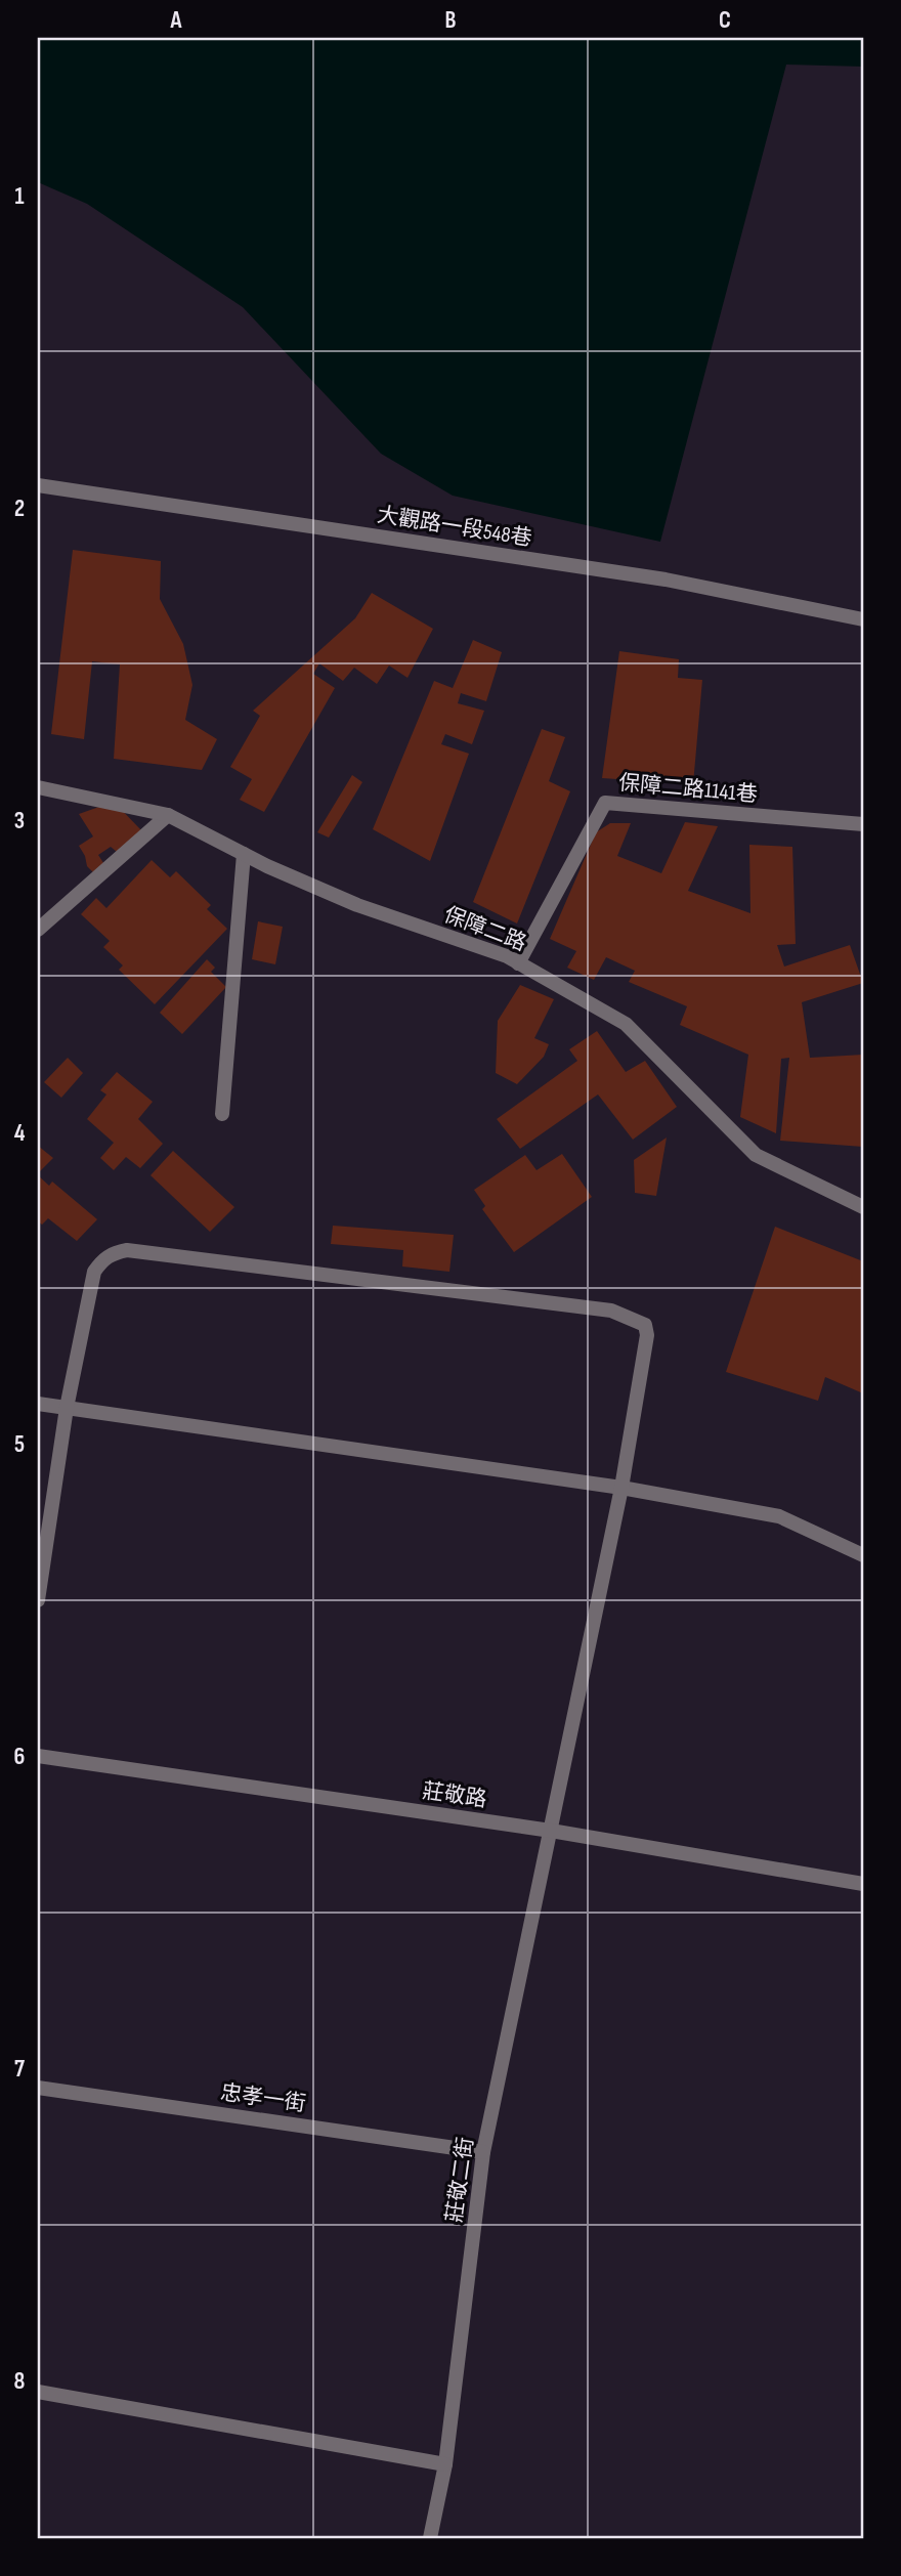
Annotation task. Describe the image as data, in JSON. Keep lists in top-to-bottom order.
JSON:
{
  "streets": {
    "street": [
      "大觀路一段548巷",
      "保障二路1141巷",
      "保障二路",
      "莊敬路",
      "忠孝一街",
      "莊敬二街"
    ]
  },
  "crossings": [
    ["保障二路1141巷", "保障二路"],
    ["莊敬路", "莊敬二街"],
    ["忠孝一街", "莊敬二街"]
  ],
  "grid": {
    "columns": ["A", "B", "C"],
    "rows": [
      "1",
      "2",
      "3",
      "4",
      "5",
      "6",
      "7",
      "8"
    ]
  }
}
